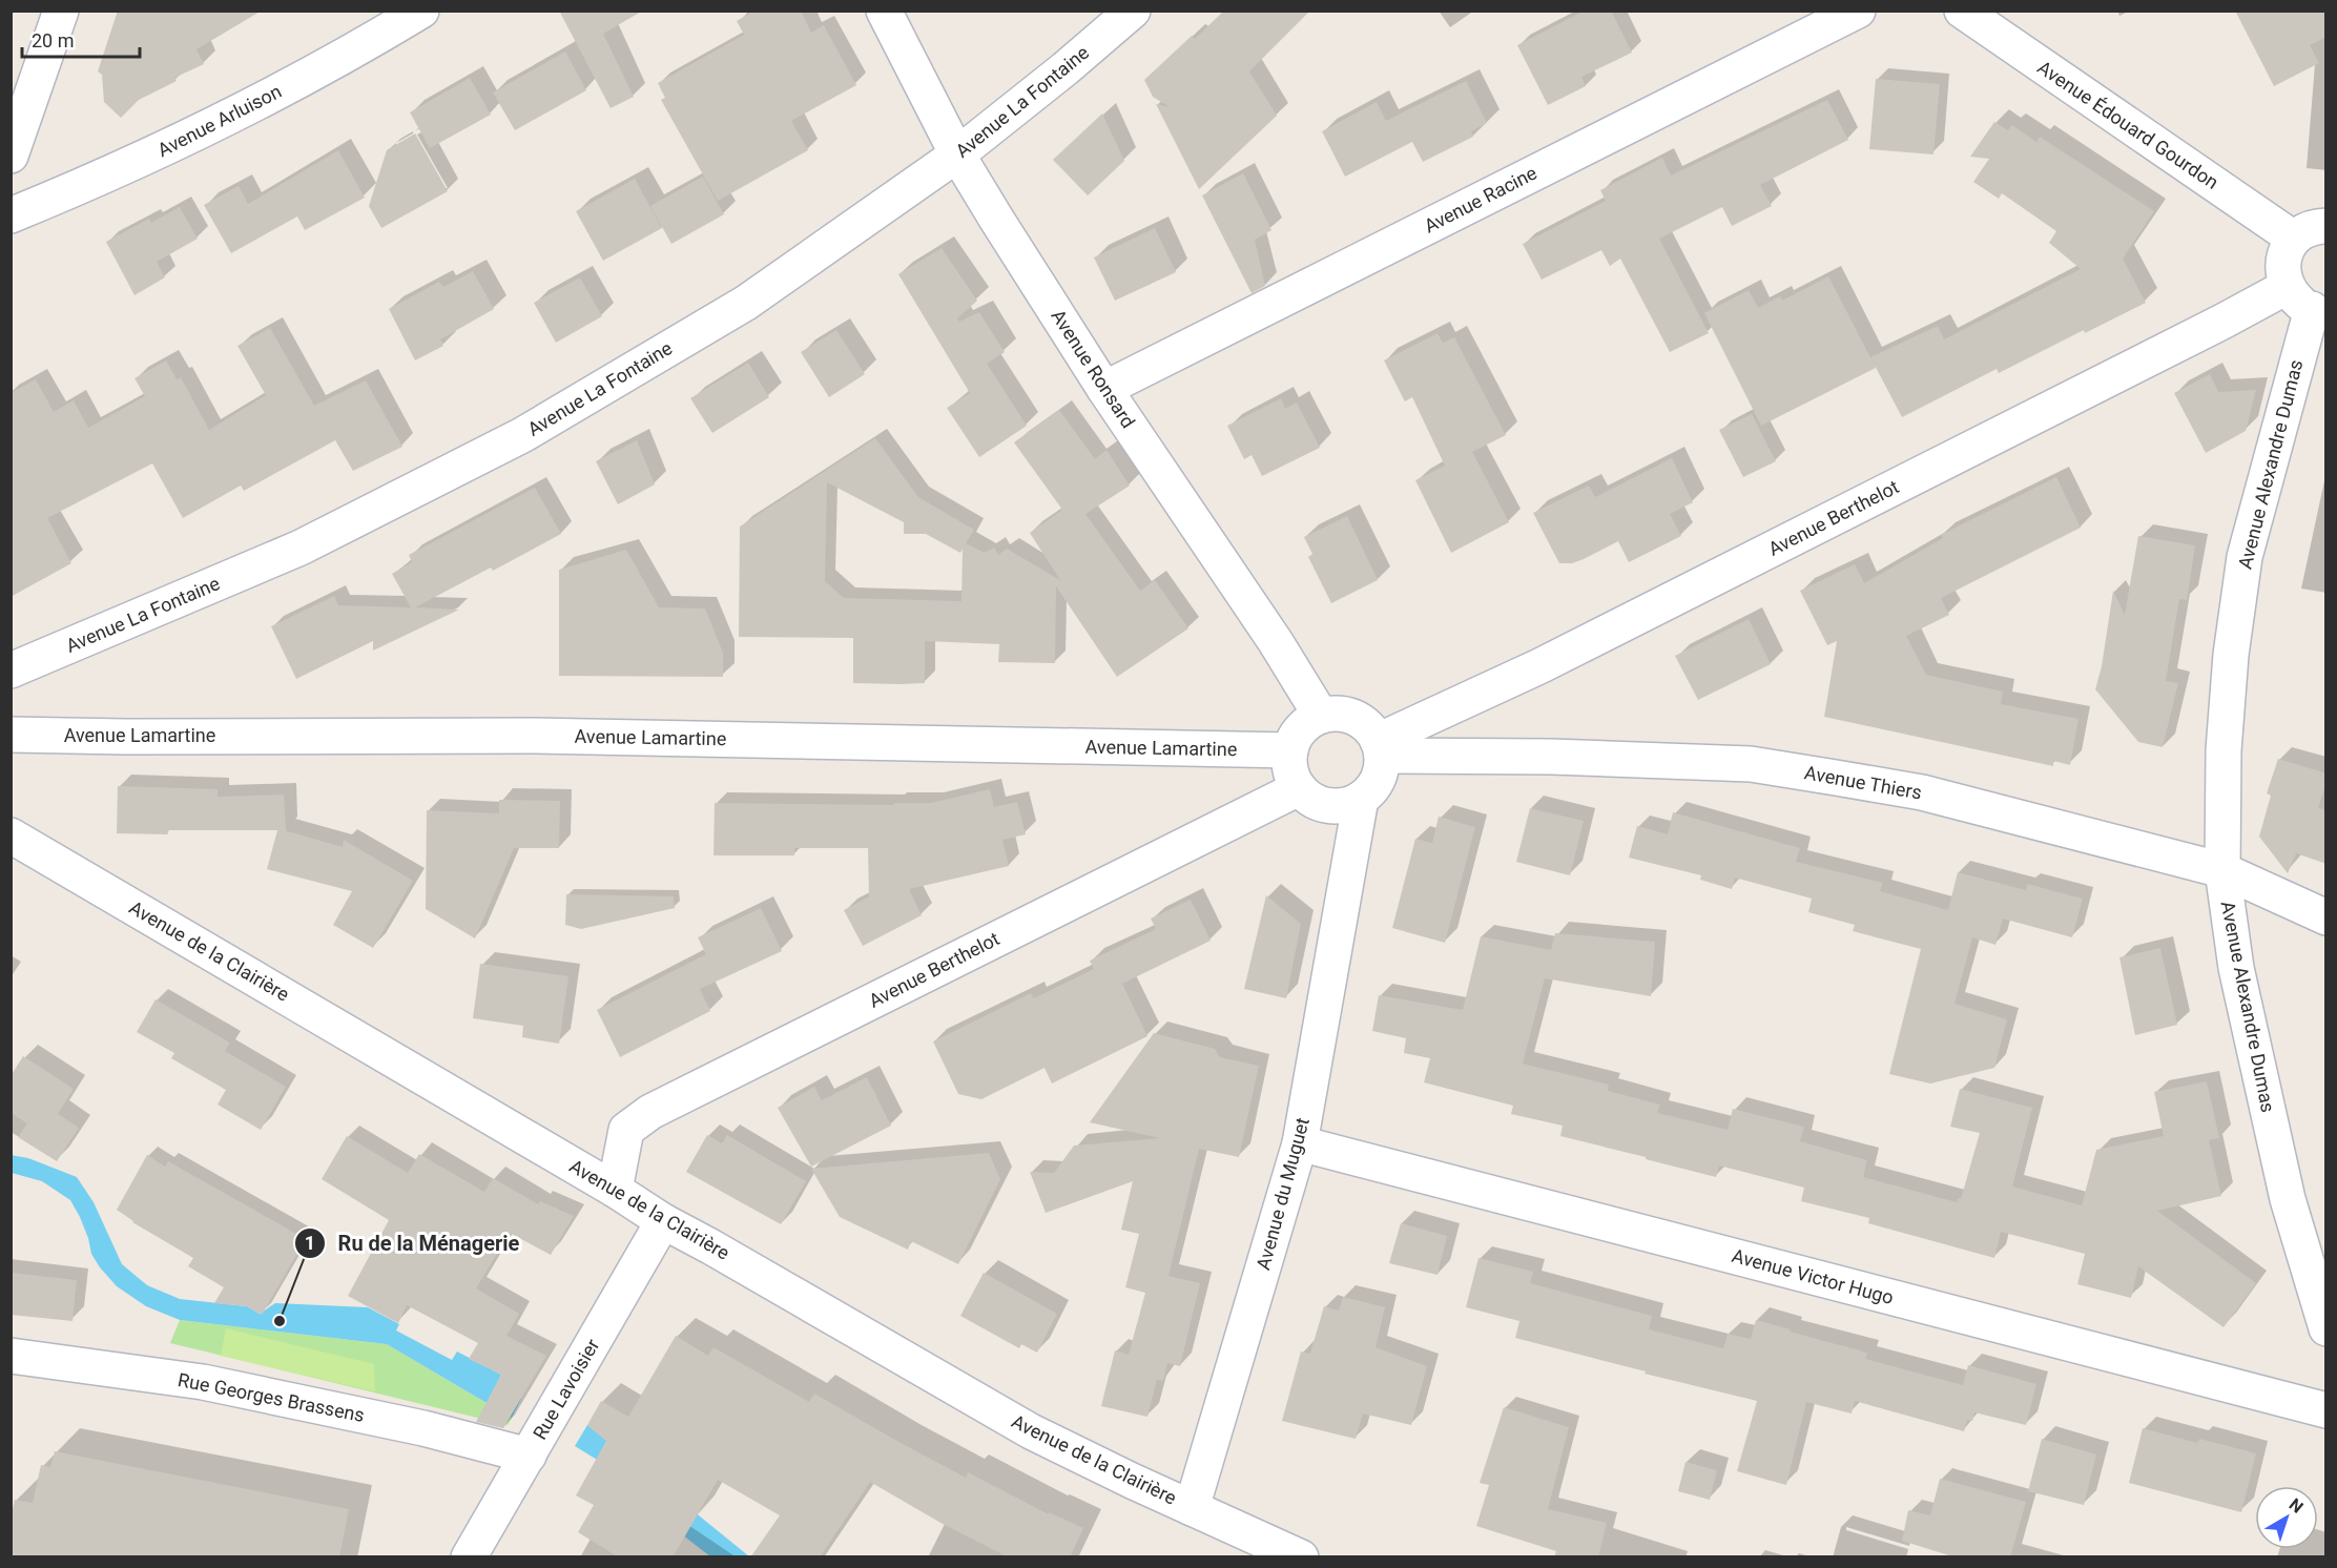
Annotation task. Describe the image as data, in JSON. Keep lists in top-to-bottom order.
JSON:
{
  "streets": {
    "street": [
      "Avenue La Fontaine",
      "Avenue Arluison",
      "Avenue Édouard Gourdon",
      "Avenue Racine",
      "Avenue Ronsard",
      "Avenue Alexandre Dumas",
      "Avenue Berthelot",
      "Avenue Lamartine",
      "Avenue Thiers",
      "Avenue de la Clairière",
      "Avenue du Muguet",
      "Avenue Victor Hugo",
      "Rue Lavoisier",
      "Rue Georges Brassens"
    ]
  },
  "crossings": [
    ["Avenue La Fontaine", "Avenue Ronsard"],
    ["Avenue Racine", "Avenue Ronsard"],
    ["Avenue Ronsard", "Avenue Berthelot"],
    ["Avenue Ronsard", "Avenue Lamartine"],
    ["Avenue Ronsard", "Avenue Thiers"],
    ["Avenue Ronsard", "Avenue du Muguet"],
    ["Avenue Alexandre Dumas", "Avenue Berthelot"],
    ["Avenue Alexandre Dumas", "Avenue Thiers"],
    ["Avenue Berthelot", "Avenue Lamartine"],
    ["Avenue Berthelot", "Avenue Thiers"],
    ["Avenue Berthelot", "Avenue de la Clairière"],
    ["Avenue Berthelot", "Avenue du Muguet"],
    ["Avenue Lamartine", "Avenue Thiers"],
    ["Avenue Lamartine", "Avenue du Muguet"],
    ["Avenue Thiers", "Avenue du Muguet"],
    ["Avenue de la Clairière", "Avenue du Muguet"],
    ["Avenue de la Clairière", "Rue Lavoisier"],
    ["Avenue du Muguet", "Avenue Victor Hugo"],
    ["Rue Lavoisier", "Rue Georges Brassens"]
  ],
  "places": ["Ru de la Ménagerie"],
  "scale_bar": "20 m",
  "north": "top right"
}
